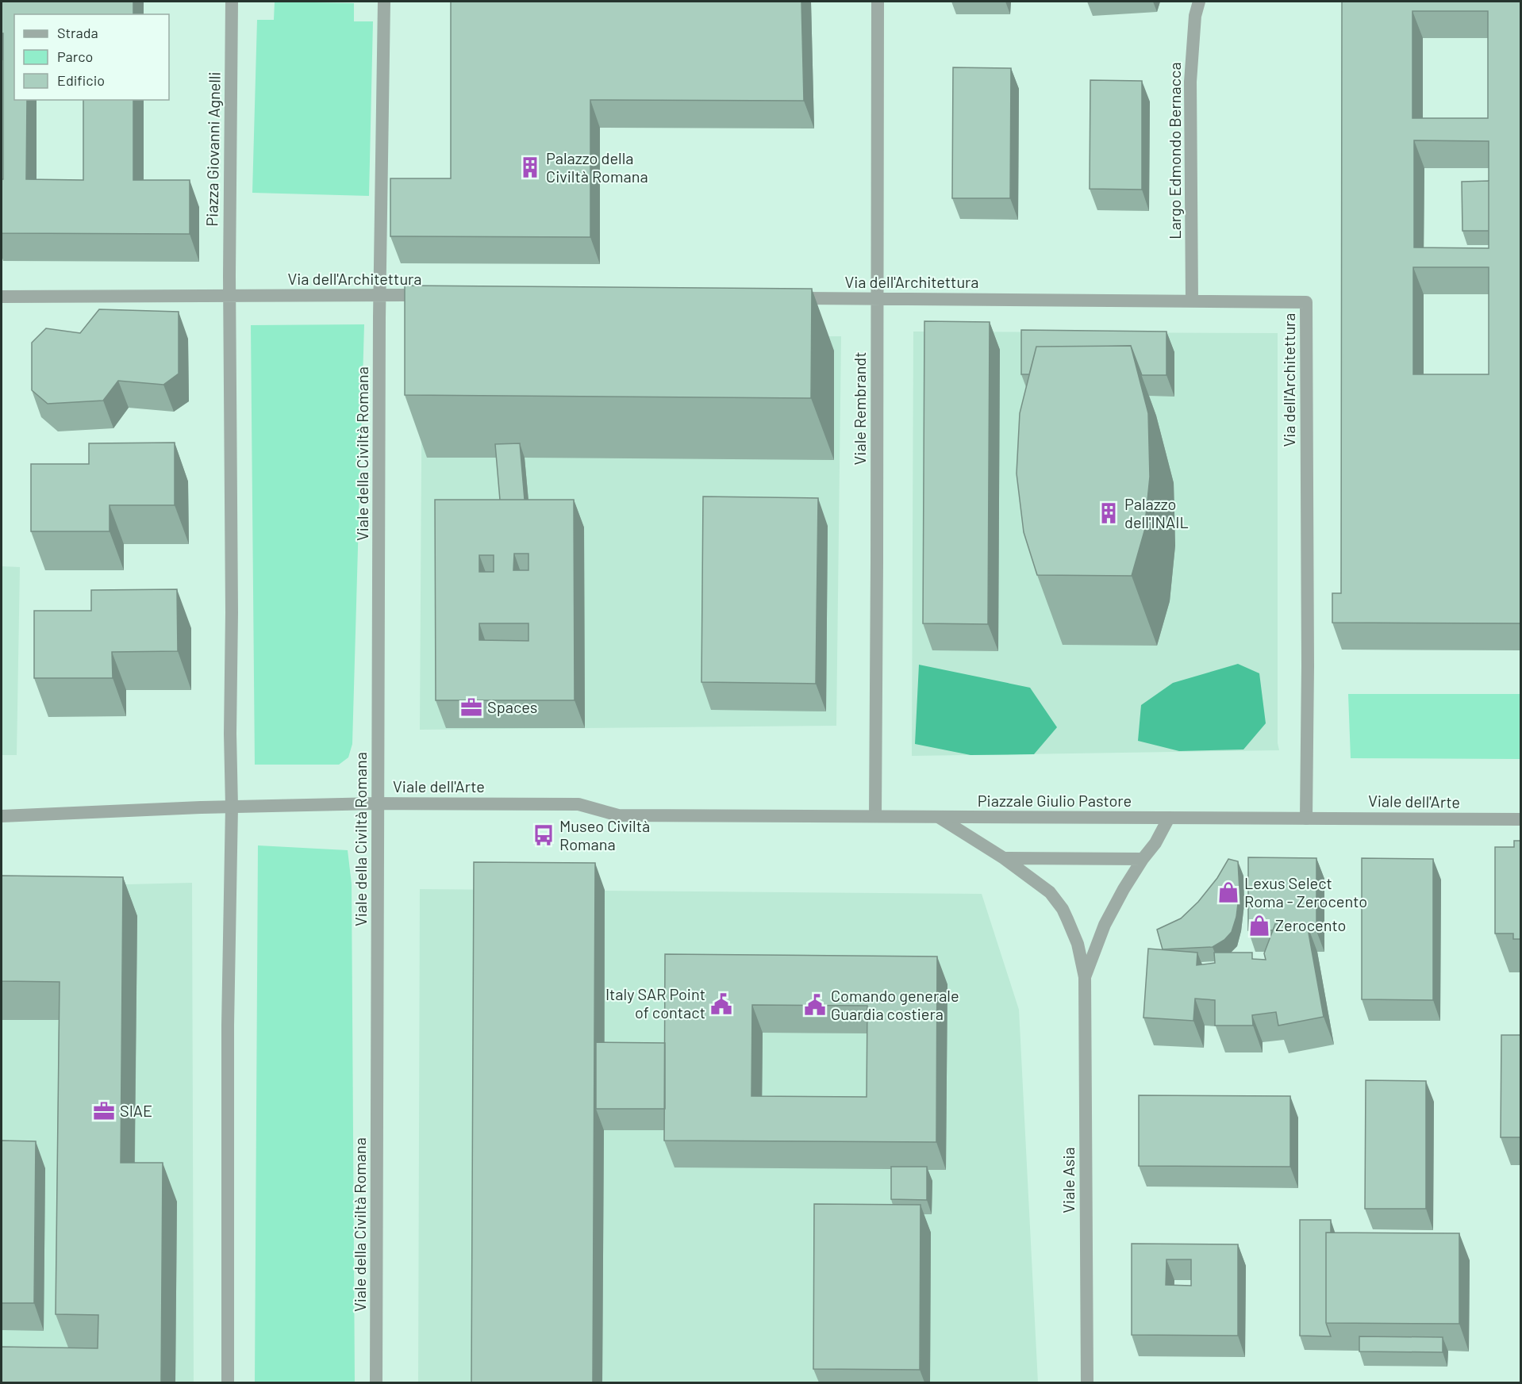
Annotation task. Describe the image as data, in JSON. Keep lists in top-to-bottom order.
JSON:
{
  "streets": {
    "street": [
      "Piazza Giovanni Agnelli",
      "Largo Edmondo Bernacca",
      "Via dell'Architettura",
      "Viale Rembrandt",
      "Viale della Civiltà Romana",
      "Viale dell'Arte",
      "Piazzale Giulio Pastore",
      "Viale Asia"
    ]
  },
  "crossings": [
    ["Piazza Giovanni Agnelli", "Via dell'Architettura"],
    ["Largo Edmondo Bernacca", "Via dell'Architettura"],
    ["Via dell'Architettura", "Viale Rembrandt"],
    ["Via dell'Architettura", "Viale della Civiltà Romana"],
    ["Via dell'Architettura", "Viale dell'Arte"],
    ["Via dell'Architettura", "Piazzale Giulio Pastore"],
    ["Viale Rembrandt", "Viale dell'Arte"],
    ["Viale Rembrandt", "Piazzale Giulio Pastore"],
    ["Viale della Civiltà Romana", "Viale dell'Arte"],
    ["Viale dell'Arte", "Piazzale Giulio Pastore"]
  ],
  "places": {
    "building": ["Palazzo della Civiltà Romana", "Palazzo dell'INAIL"],
    "office": ["Spaces", "SIAE"],
    "bus stop": ["Museo Civiltà Romana"],
    "shop": ["Lexus Select Roma - Zerocento", "Zerocento"],
    "public building": ["Italy SAR Point of contact", "Comando generale Guardia costiera"]
  },
  "legend": ["Strada", "Parco", "Edificio"]
}
